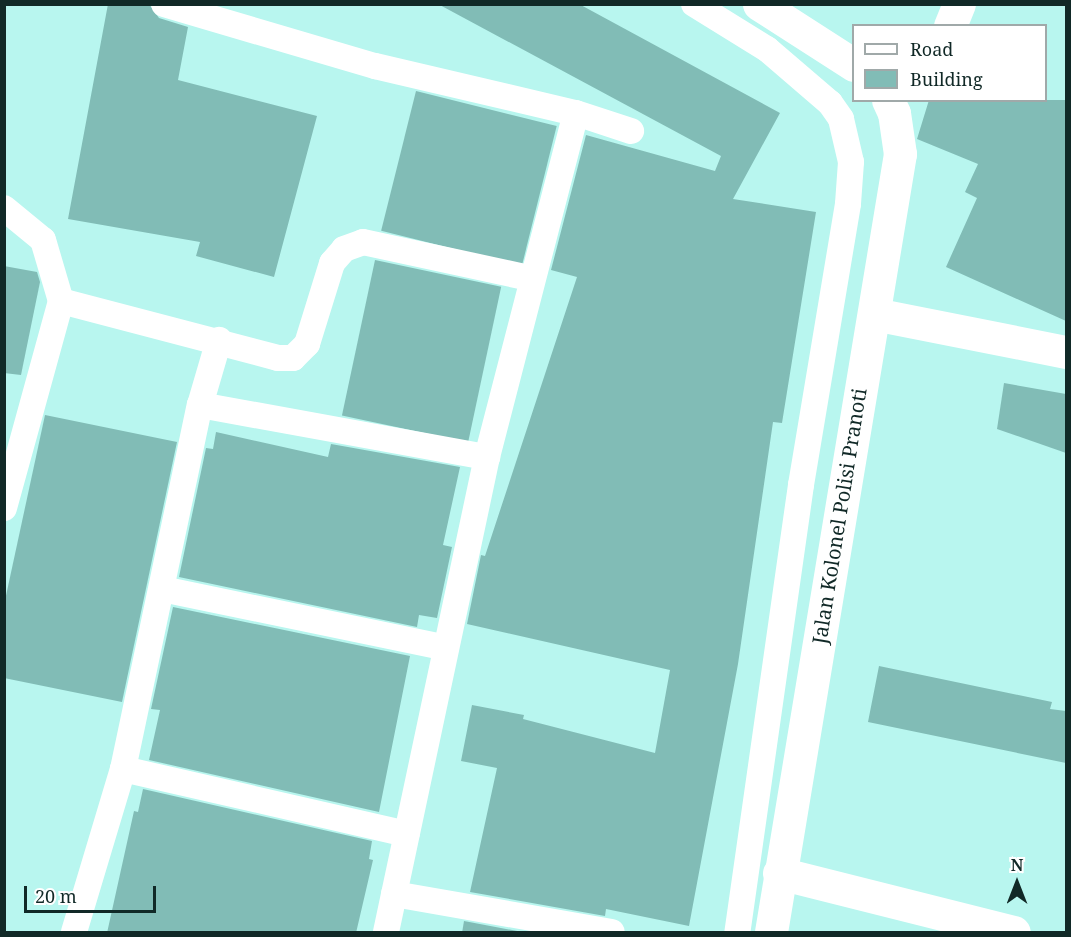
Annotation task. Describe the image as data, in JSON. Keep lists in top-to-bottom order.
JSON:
{
  "streets": {
    "street": ["Jalan Kolonel Polisi Pranoti"]
  },
  "legend": ["Road", "Building"],
  "scale_bar": "20 m",
  "north": "top"
}
